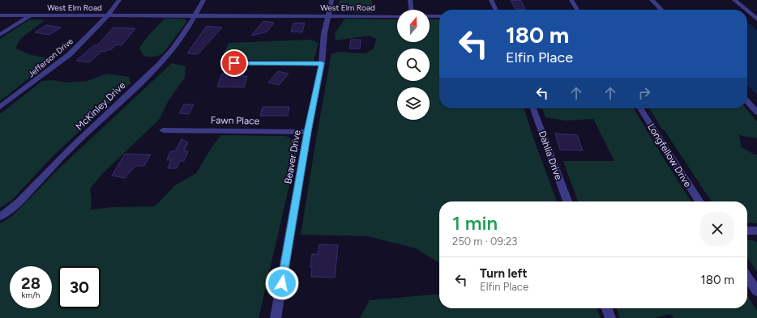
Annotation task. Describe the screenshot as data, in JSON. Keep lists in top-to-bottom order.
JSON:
{
  "streets": {
    "street": [
      "West Elm Road",
      "Jefferson Drive",
      "McKinley Drive",
      "Fawn Place",
      "Dahlia Drive",
      "Longfellow Drive",
      "Beaver Drive"
    ]
  },
  "crossings": [
    ["West Elm Road", "Jefferson Drive"],
    ["West Elm Road", "McKinley Drive"],
    ["West Elm Road", "Beaver Drive"],
    ["Fawn Place", "Beaver Drive"]
  ],
  "north": "top",
  "page": {
    "turn": ["180 m", "Elfin Place"],
    "heading": ["1 min", "250 m · 09:23"],
    "list": [
      {
        "name": "Turn left",
        "note": "Elfin Place",
        "value": "180 m"
      }
    ],
    "speed": "28 km/h",
    "limit": "30"
  }
}
